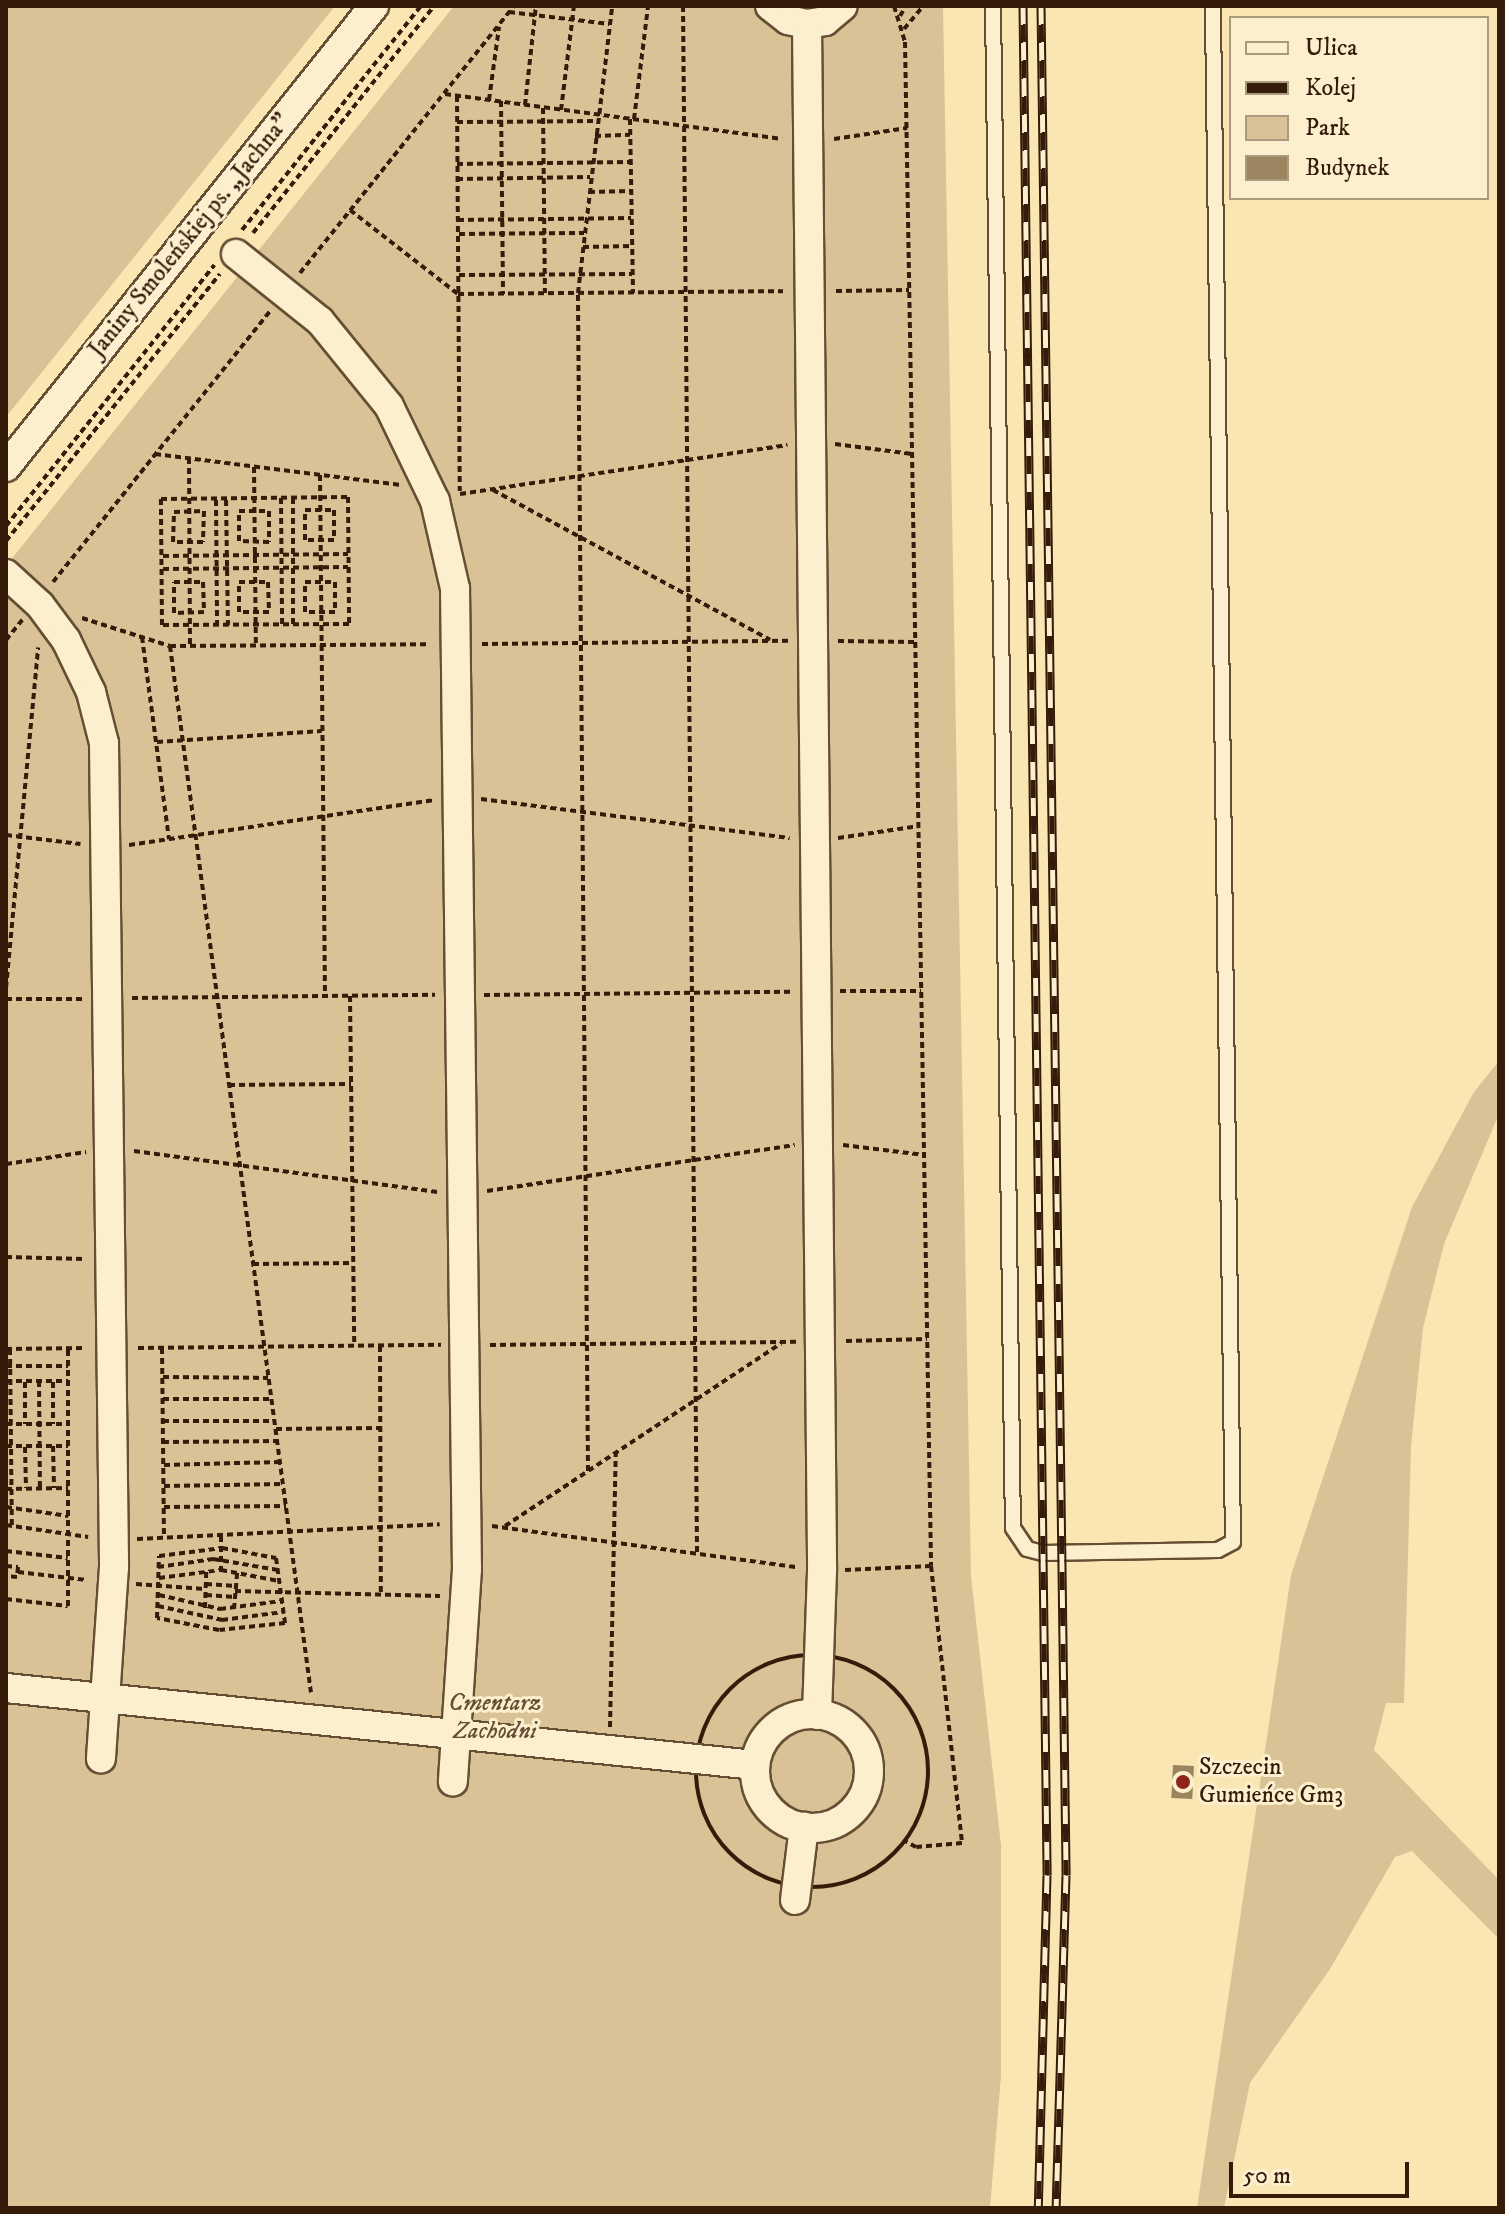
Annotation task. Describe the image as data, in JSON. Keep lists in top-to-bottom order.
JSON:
{
  "streets": {
    "street": ["Janiny Smoleńskiej ps. „Jachna”"]
  },
  "parks": ["Cmentarz Zachodni"],
  "places": ["Szczecin Gumieńce Gm3"],
  "legend": [
    "Ulica",
    "Kolej",
    "Park",
    "Budynek"
  ],
  "scale_bar": "50 m"
}
